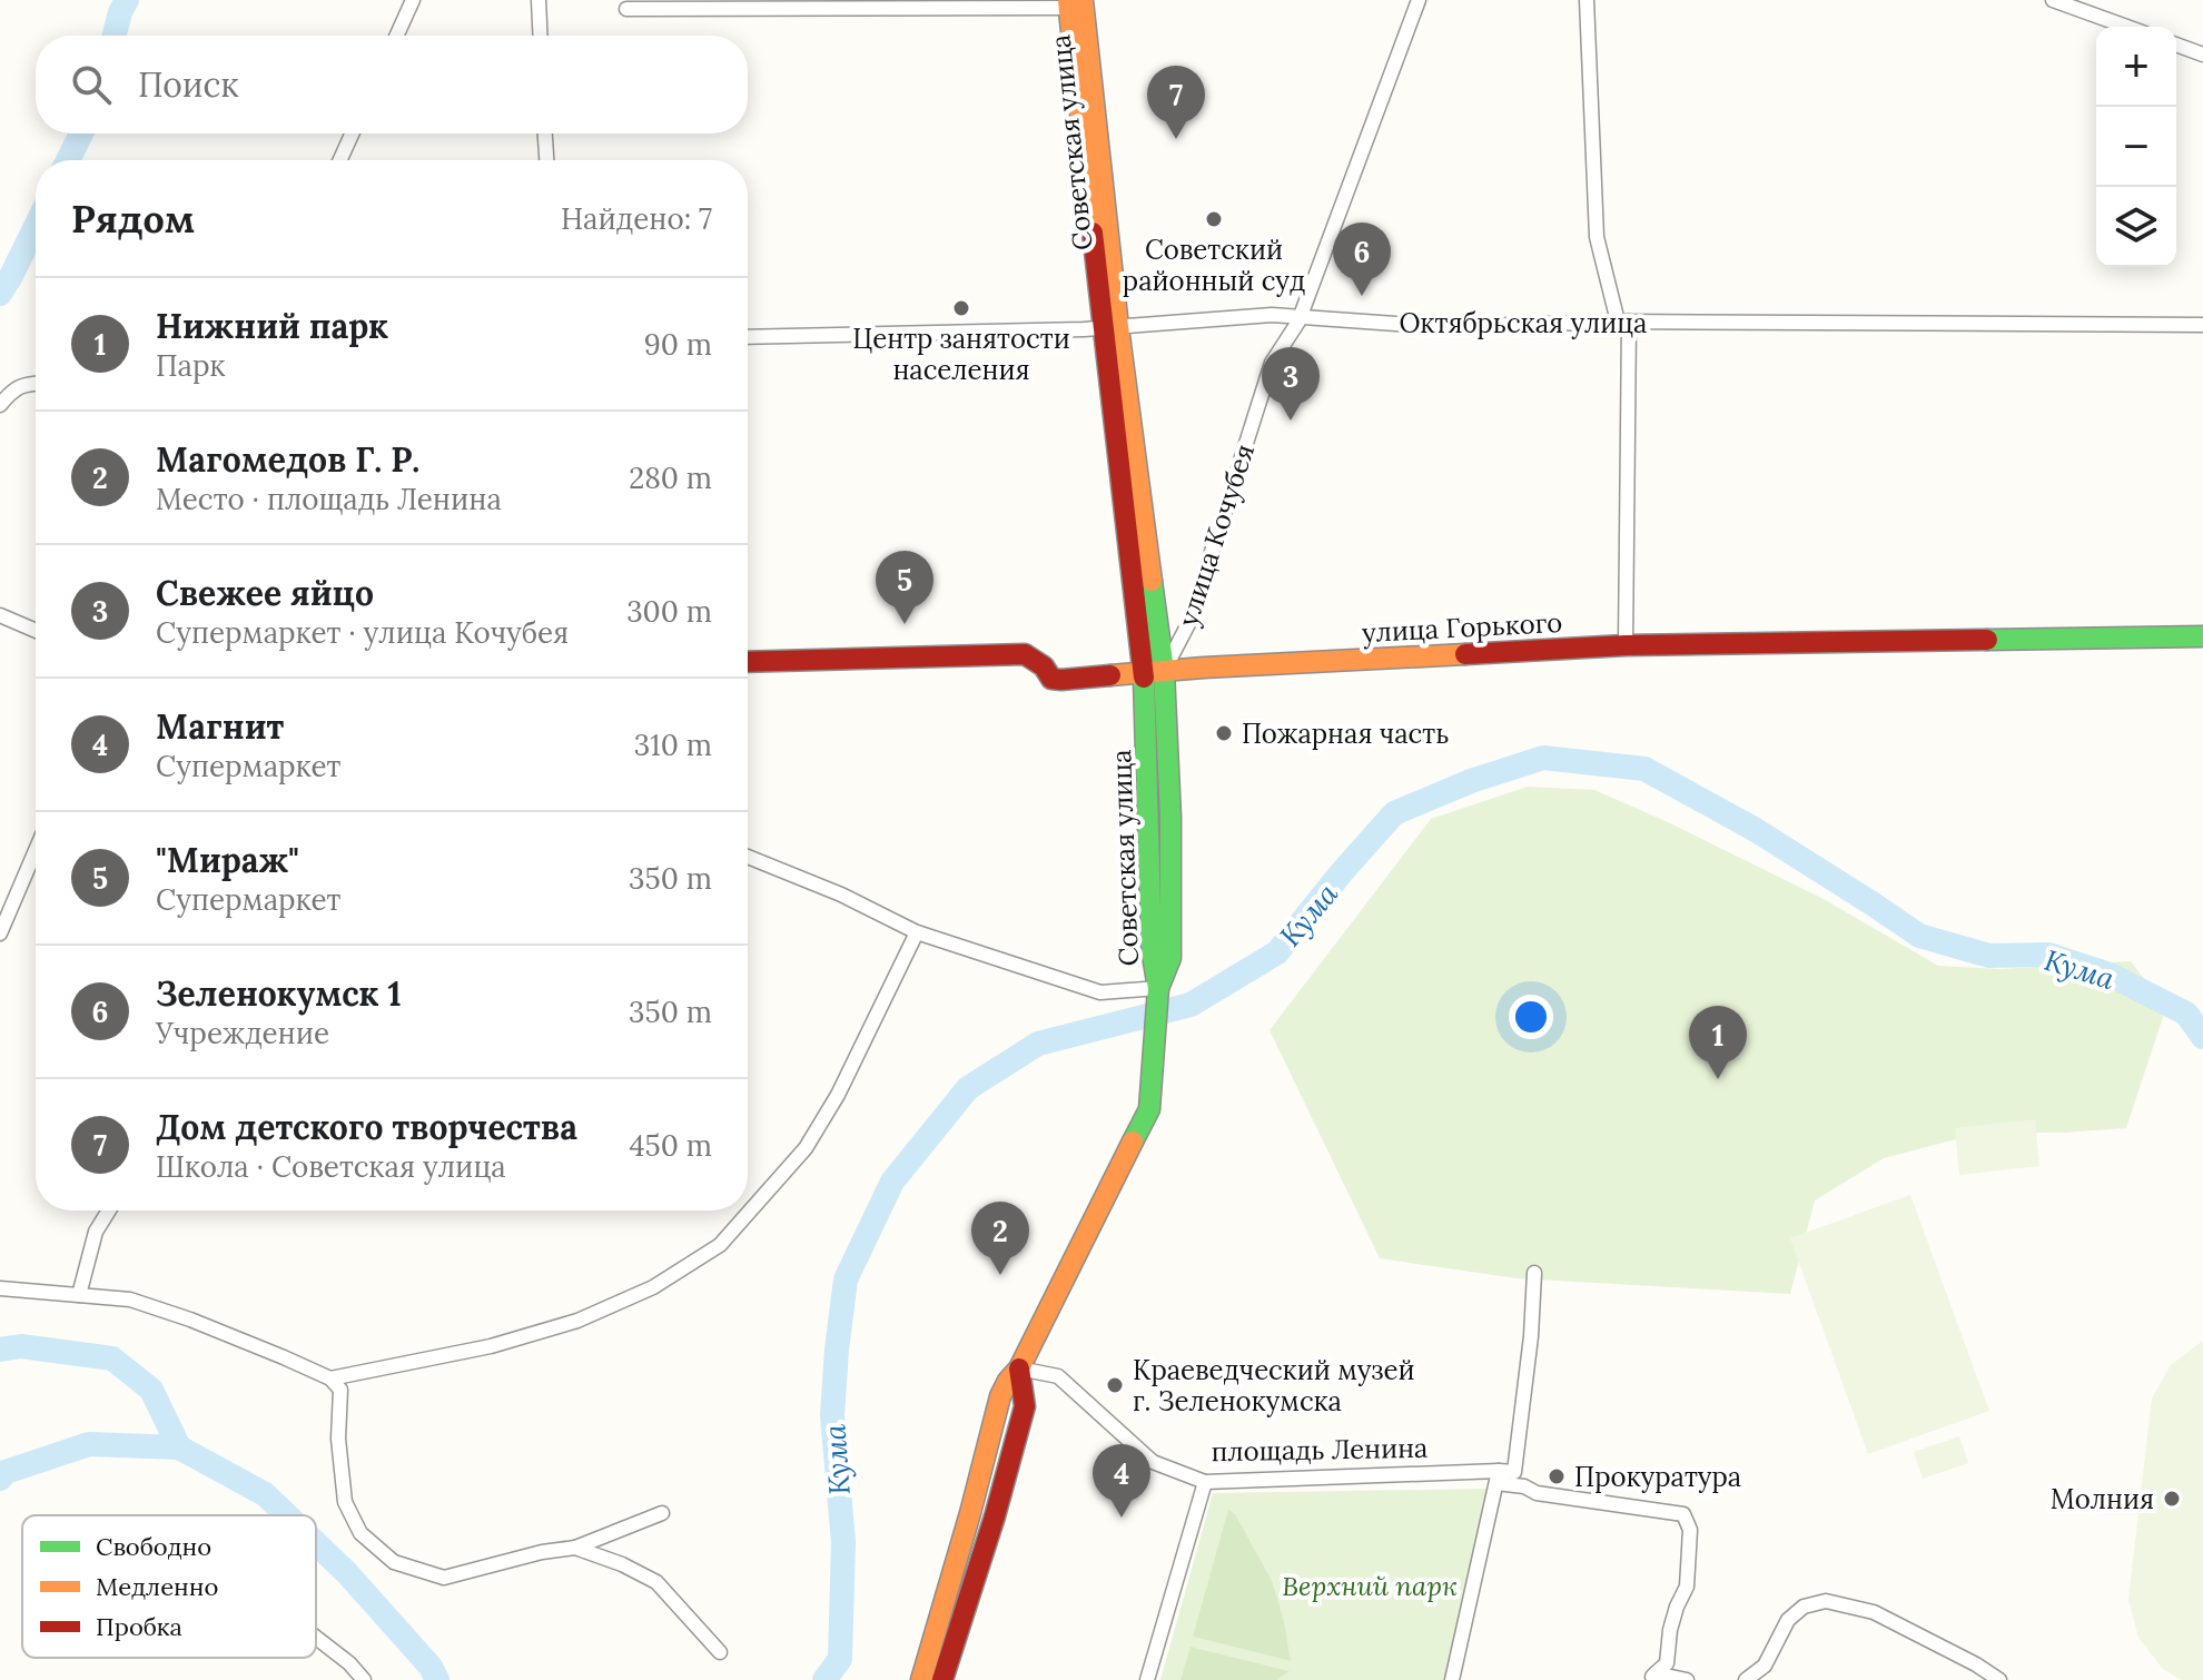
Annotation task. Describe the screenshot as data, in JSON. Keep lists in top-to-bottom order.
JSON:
{
  "streets": {
    "street": [
      "Советская улица",
      "Октябрьская улица",
      "улица Кочубея",
      "улица Горького",
      "площадь Ленина"
    ]
  },
  "crossings": [
    ["Советская улица", "Октябрьская улица"],
    ["Советская улица", "улица Кочубея"],
    ["Советская улица", "улица Горького"],
    ["Октябрьская улица", "улица Кочубея"],
    ["улица Кочубея", "улица Горького"]
  ],
  "water": ["Кума"],
  "parks": ["Верхний парк"],
  "places": [
    "Советский районный суд",
    "Центр занятости населения",
    "Пожарная часть",
    "Краеведческий музей г. Зеленокумска",
    "Прокуратура",
    "Молния"
  ],
  "legend": ["Свободно", "Медленно", "Пробка"],
  "page": {
    "map_buttons": ["+", "−"],
    "search": "Поиск",
    "pins": [
      "7",
      "6",
      "3",
      "5",
      "1",
      "2",
      "4"
    ],
    "heading": ["Рядом", "Найдено: 7"],
    "list": [
      {
        "mark": "1",
        "name": "Нижний парк",
        "note": "Парк",
        "value": "90 m"
      },
      {
        "mark": "2",
        "name": "Магомедов Г. Р.",
        "note": "Место · площадь Ленина",
        "value": "280 m"
      },
      {
        "mark": "3",
        "name": "Свежее яйцо",
        "note": "Супермаркет · улица Кочубея",
        "value": "300 m"
      },
      {
        "mark": "4",
        "name": "Магнит",
        "note": "Супермаркет",
        "value": "310 m"
      },
      {
        "mark": "5",
        "name": "\"Мираж\"",
        "note": "Супермаркет",
        "value": "350 m"
      },
      {
        "mark": "6",
        "name": "Зеленокумск 1",
        "note": "Учреждение",
        "value": "350 m"
      },
      {
        "mark": "7",
        "name": "Дом детского творчества",
        "note": "Школа · Советская улица",
        "value": "450 m"
      }
    ]
  }
}
